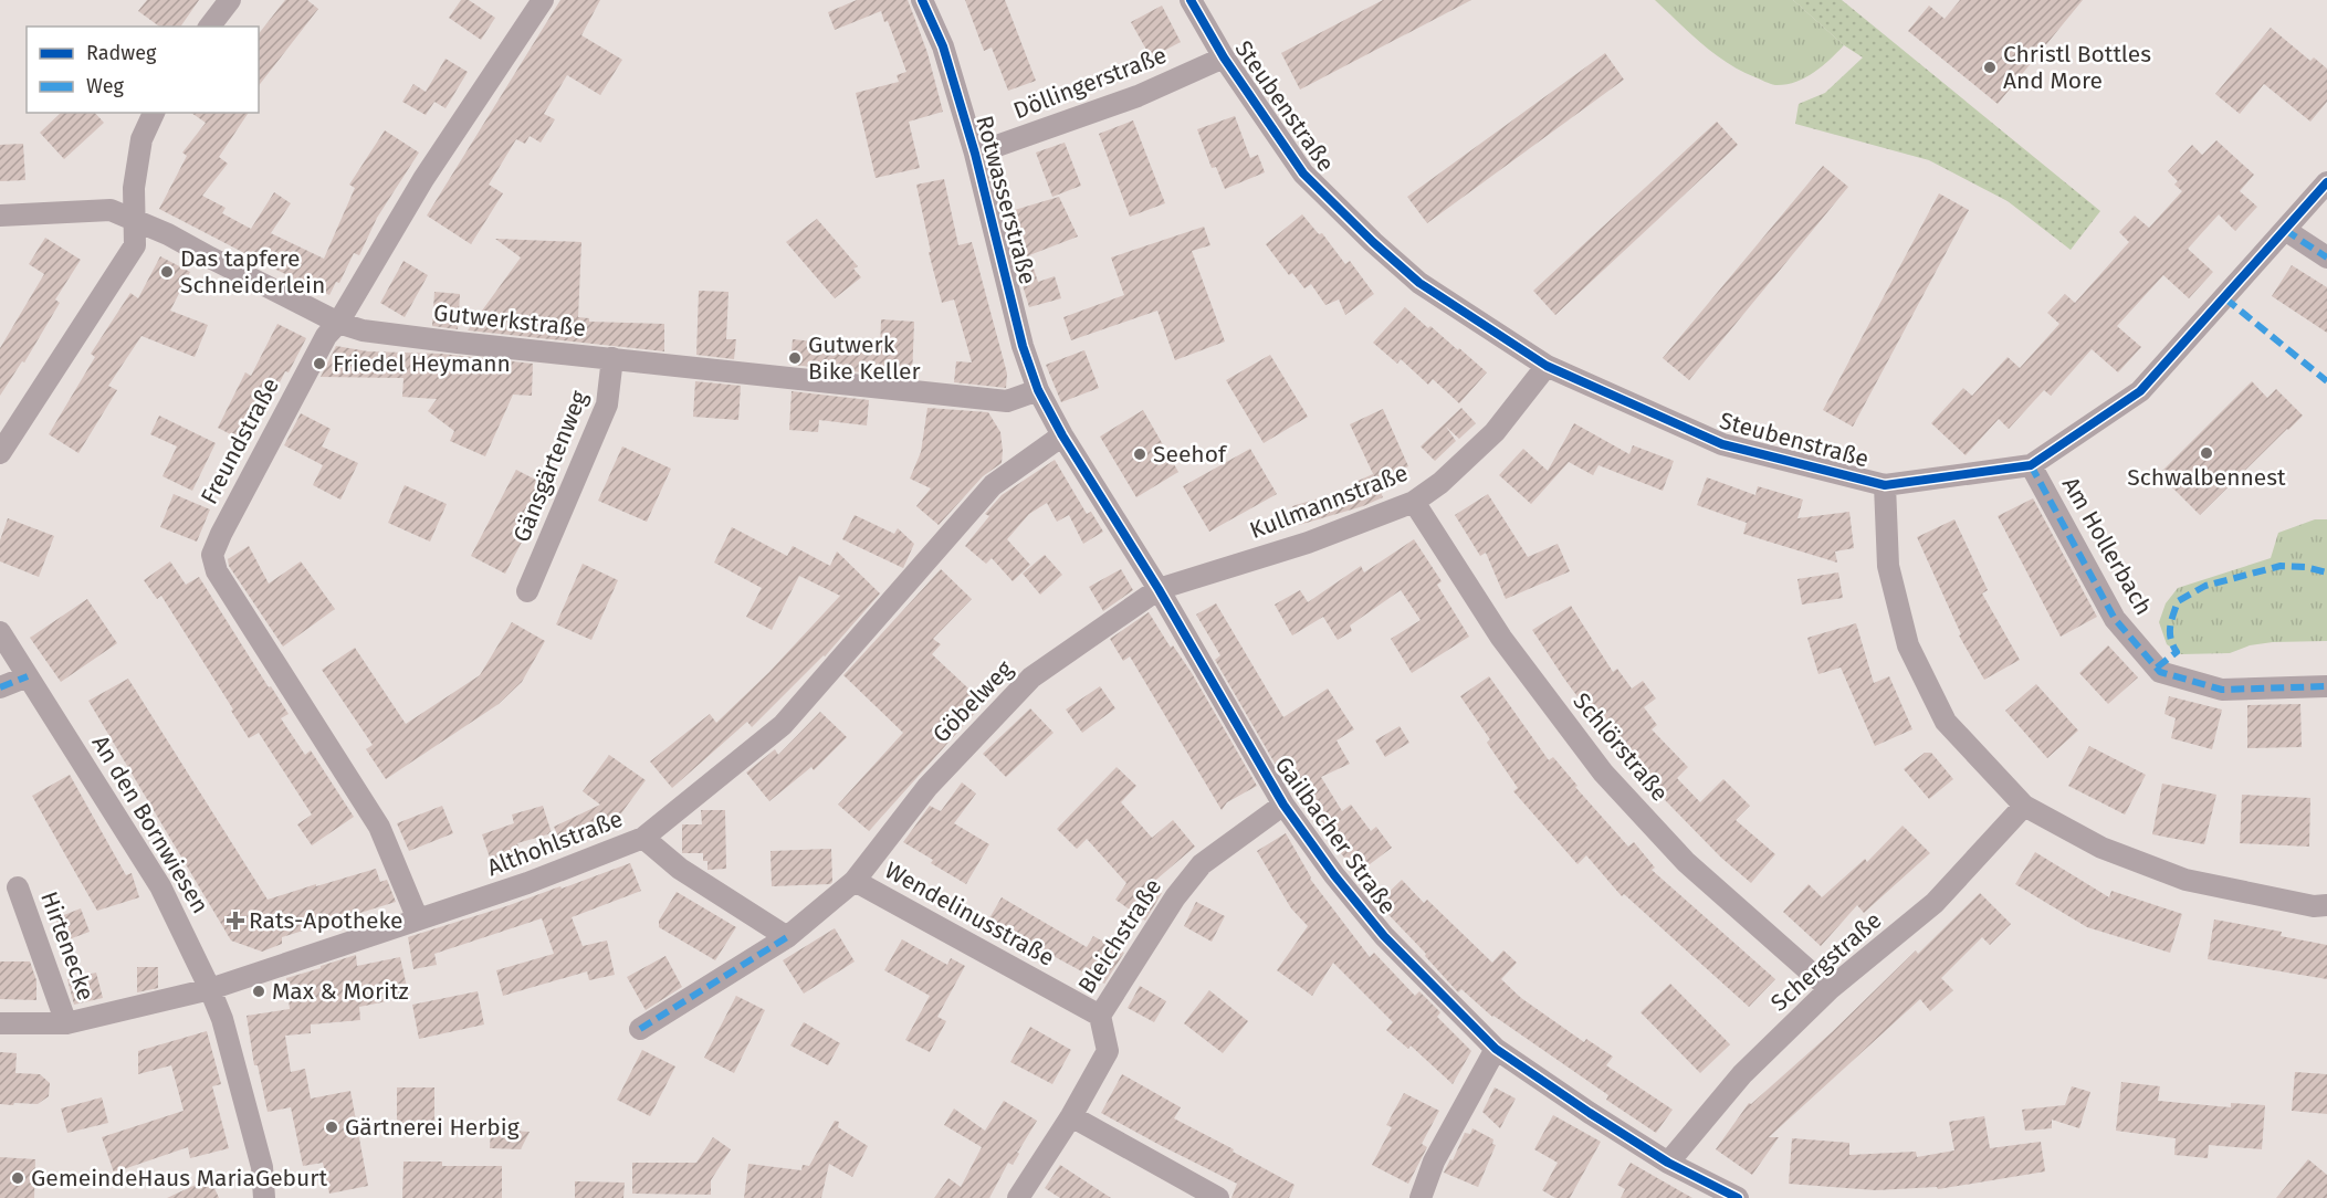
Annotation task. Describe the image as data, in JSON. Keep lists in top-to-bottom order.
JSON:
{
  "streets": {
    "street": [
      "Döllingerstraße",
      "Steubenstraße",
      "Rotwasserstraße",
      "Gutwerkstraße",
      "Freundstraße",
      "Gänsgärtenweg",
      "Kullmannstraße",
      "Am Hollerbach",
      "Göbelweg",
      "Schlörstraße",
      "An den Bornwiesen",
      "Gailbacher Straße",
      "Althohlstraße",
      "Wendelinusstraße",
      "Bleichstraße",
      "Hirtenecke",
      "Schergstraße"
    ]
  },
  "crossings": [
    ["Döllingerstraße", "Steubenstraße"],
    ["Döllingerstraße", "Rotwasserstraße"],
    ["Steubenstraße", "Kullmannstraße"],
    ["Steubenstraße", "Am Hollerbach"],
    ["Rotwasserstraße", "Gutwerkstraße"],
    ["Rotwasserstraße", "Gailbacher Straße"],
    ["Gutwerkstraße", "Freundstraße"],
    ["Gutwerkstraße", "Gänsgärtenweg"],
    ["Freundstraße", "Althohlstraße"],
    ["Kullmannstraße", "Göbelweg"],
    ["Kullmannstraße", "Schlörstraße"],
    ["Kullmannstraße", "Gailbacher Straße"],
    ["Göbelweg", "Gailbacher Straße"],
    ["Göbelweg", "Wendelinusstraße"],
    ["Schlörstraße", "Schergstraße"],
    ["An den Bornwiesen", "Althohlstraße"],
    ["Gailbacher Straße", "Althohlstraße"],
    ["Gailbacher Straße", "Bleichstraße"],
    ["Gailbacher Straße", "Schergstraße"],
    ["Althohlstraße", "Hirtenecke"],
    ["Wendelinusstraße", "Bleichstraße"]
  ],
  "places": {
    "other": [
      "Christl Bottles And More",
      "Das tapfere Schneiderlein",
      "Gutwerk Bike Keller",
      "Friedel Heymann",
      "Schwalbennest",
      "Seehof",
      "Max & Moritz",
      "Gärtnerei Herbig",
      "GemeindeHaus MariaGeburt"
    ],
    "health": ["Rats-Apotheke"]
  },
  "legend": ["Radweg", "Weg"]
}
